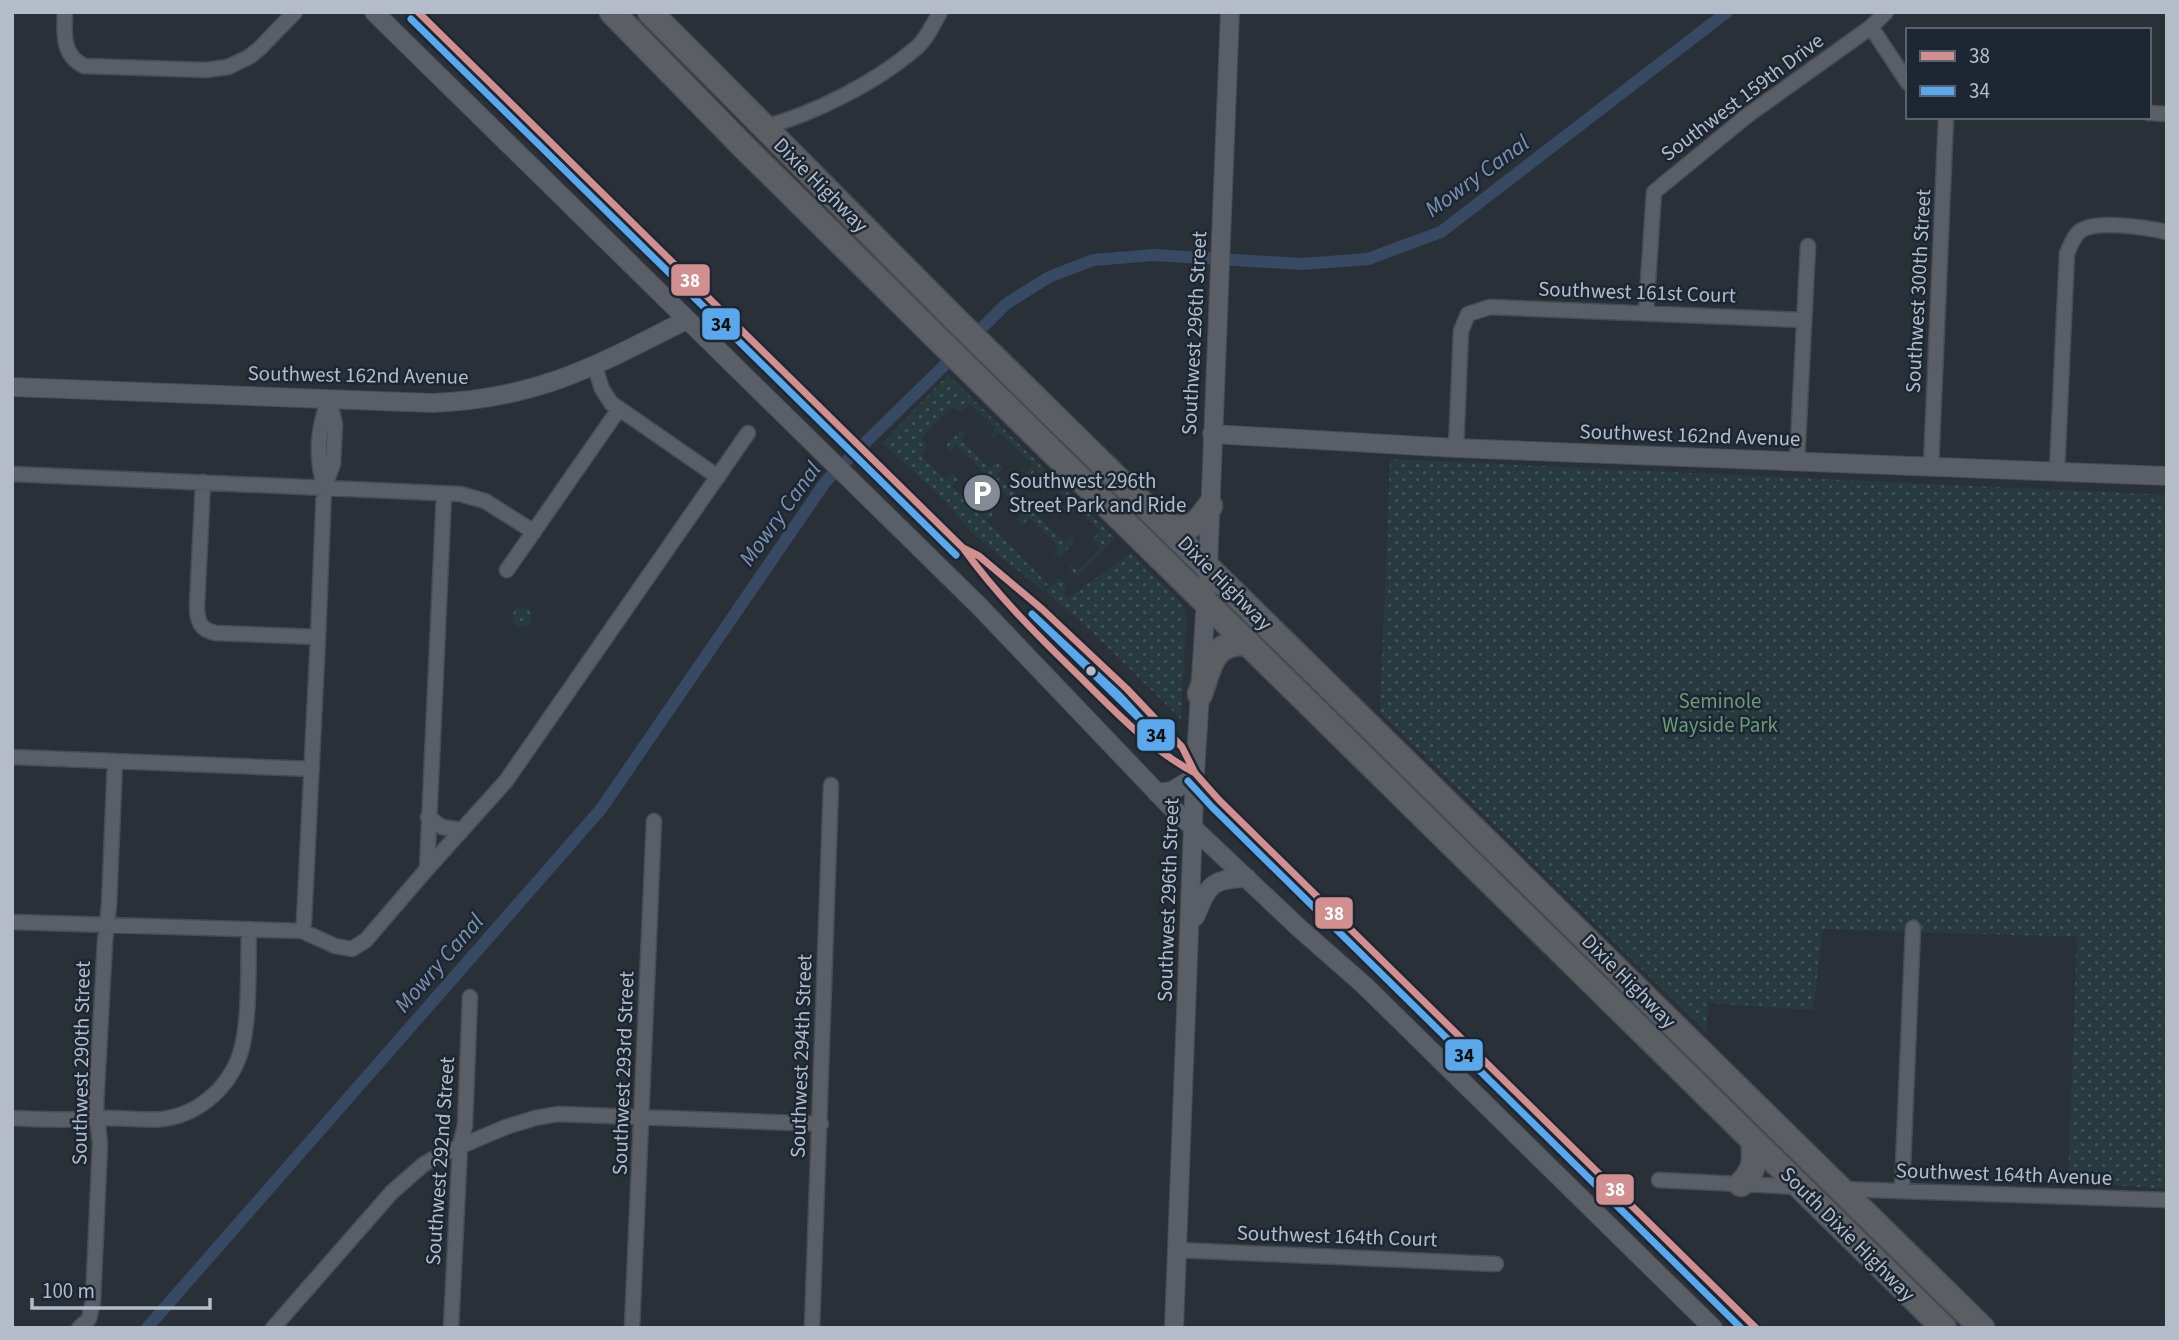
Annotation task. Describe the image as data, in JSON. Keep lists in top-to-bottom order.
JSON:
{
  "streets": {
    "highway": ["Dixie Highway", "South Dixie Highway"],
    "street": [
      "Southwest 159th Drive",
      "Southwest 300th Street",
      "Southwest 161st Court",
      "Southwest 296th Street",
      "Southwest 162nd Avenue",
      "Southwest 294th Street",
      "Southwest 290th Street",
      "Southwest 293rd Street",
      "Southwest 292nd Street",
      "Southwest 164th Avenue",
      "Southwest 164th Court"
    ]
  },
  "crossings": [
    ["Southwest 159th Drive", "Southwest 161st Court"],
    ["Dixie Highway", "Southwest 296th Street"],
    ["Dixie Highway", "South Dixie Highway"],
    ["Southwest 300th Street", "Southwest 162nd Avenue"],
    ["Southwest 161st Court", "Southwest 162nd Avenue"],
    ["Southwest 296th Street", "Southwest 162nd Avenue"],
    ["Southwest 296th Street", "Southwest 164th Court"],
    ["Southwest 164th Avenue", "South Dixie Highway"]
  ],
  "water": ["Mowry Canal"],
  "parks": ["Seminole Wayside Park"],
  "places": {
    "parking": ["Southwest 296th Street Park and Ride"]
  },
  "lines": ["transit line 38", "transit line 34"],
  "legend": ["38", "34"],
  "scale_bar": "100 m"
}
